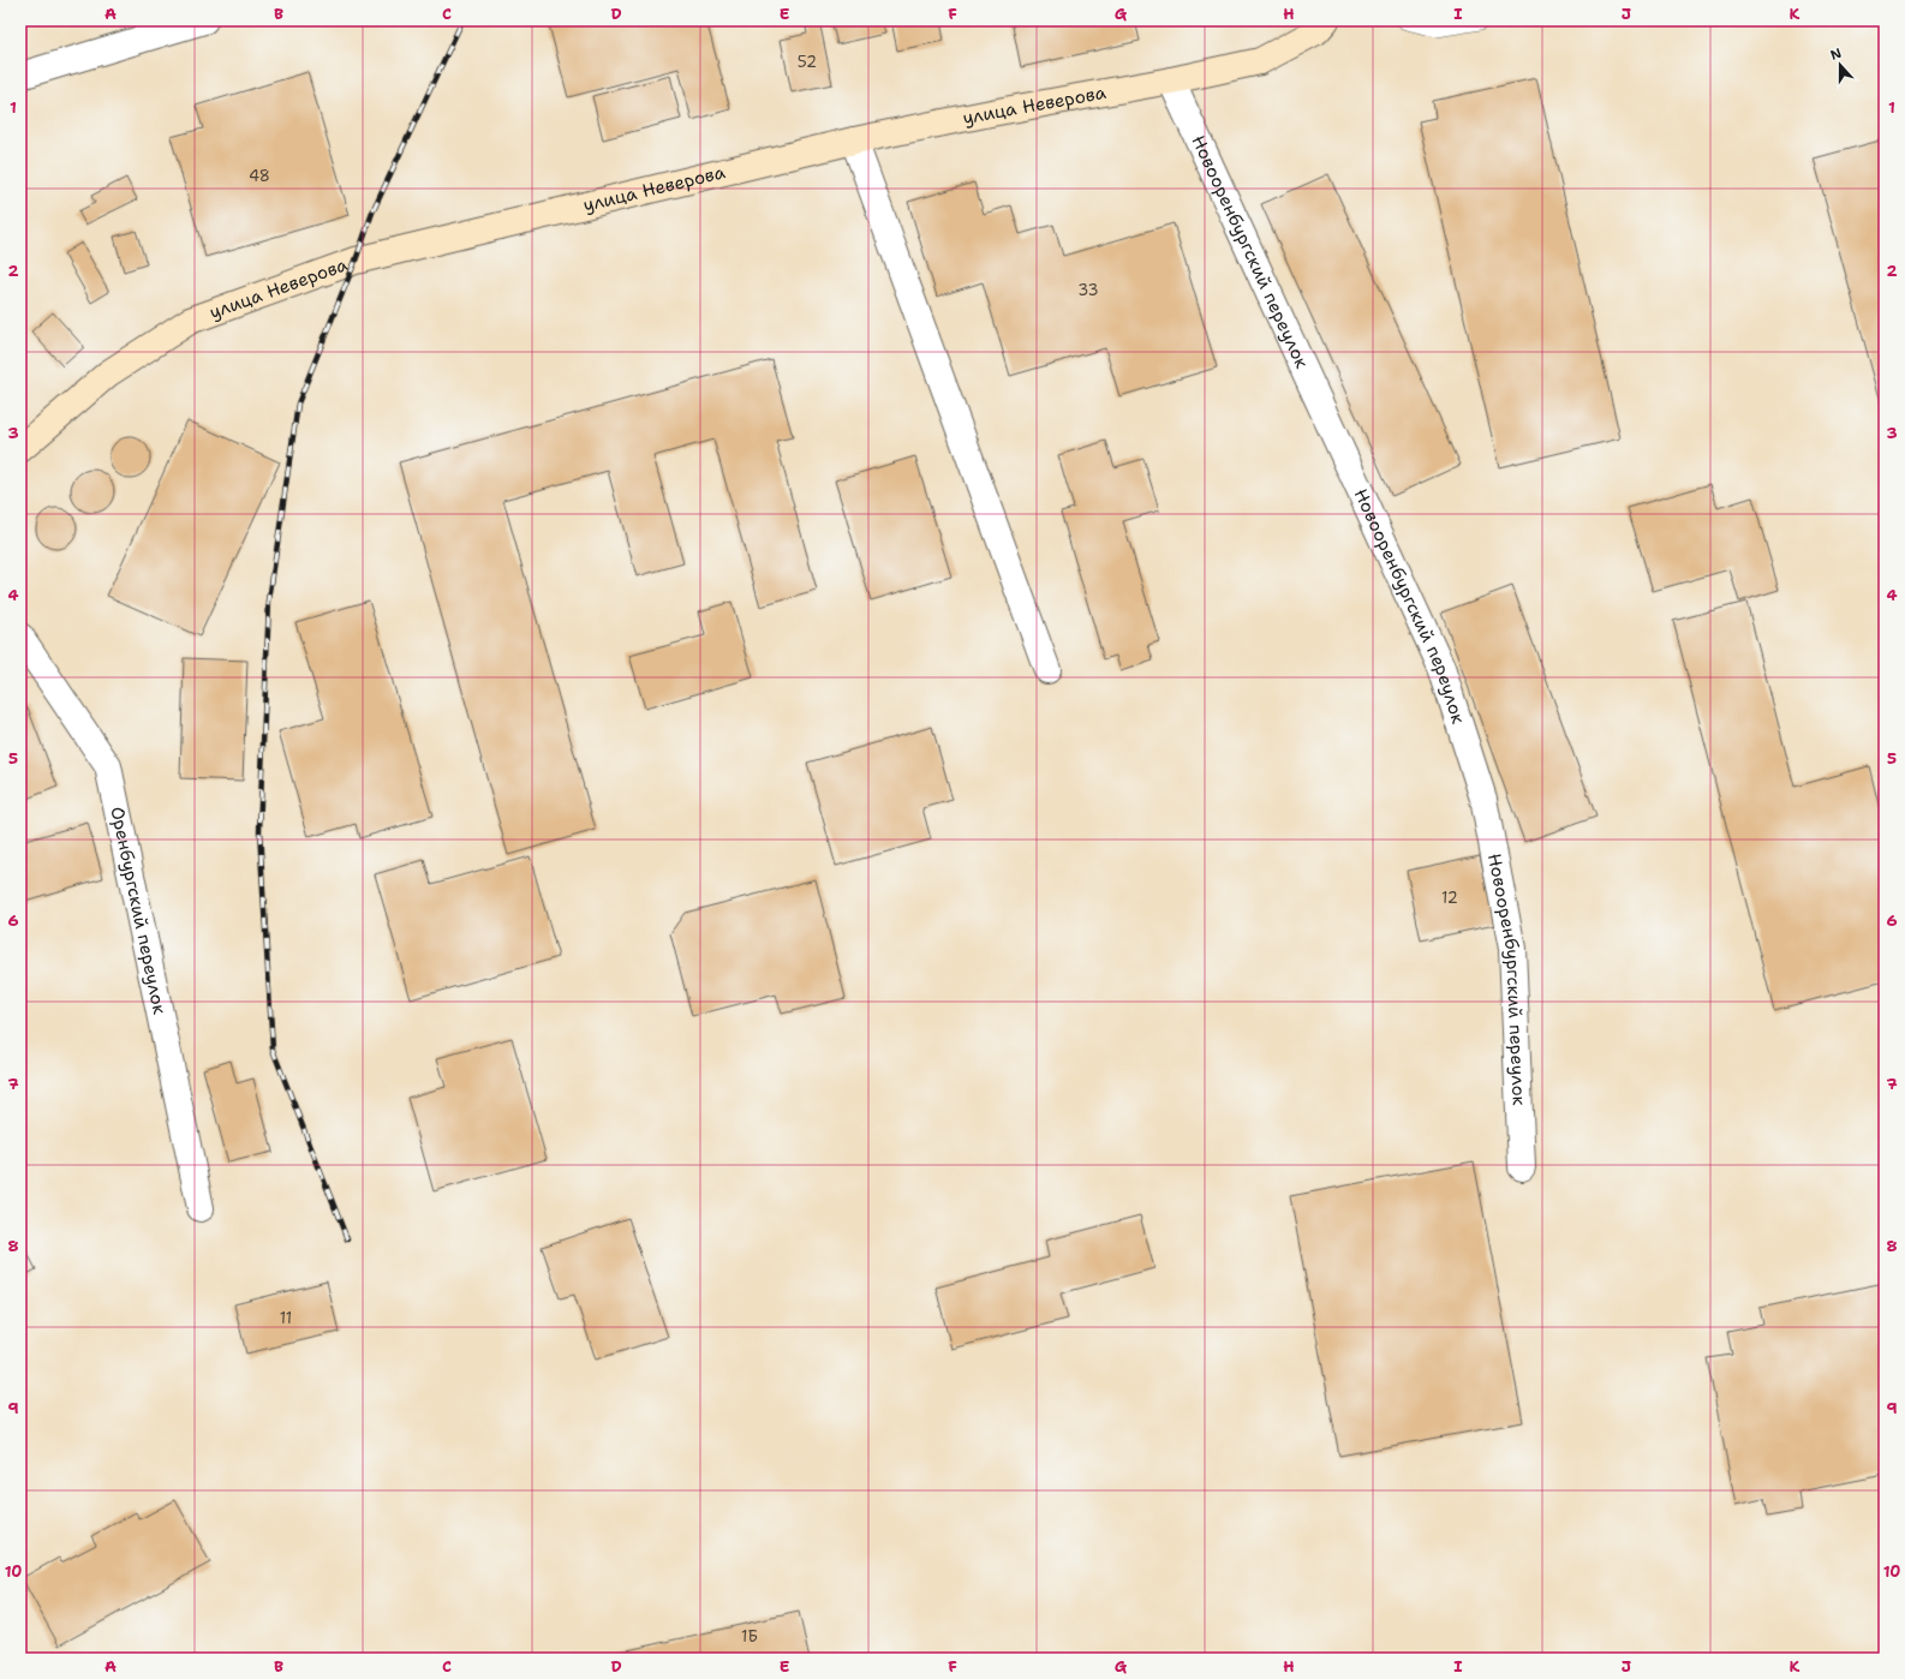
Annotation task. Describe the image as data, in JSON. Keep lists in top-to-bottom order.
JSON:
{
  "streets": {
    "street": ["улица Неверова", "Новооренбургский переулок", "Оренбургский переулок"]
  },
  "crossings": [
    ["улица Неверова", "Новооренбургский переулок"]
  ],
  "house_numbers": [
    "52",
    "48",
    "33",
    "12",
    "11",
    "1Б"
  ],
  "north": "top",
  "grid": {
    "columns": [
      "A",
      "B",
      "C",
      "D",
      "E",
      "F",
      "G",
      "H",
      "I",
      "J",
      "K"
    ],
    "rows": [
      "1",
      "2",
      "3",
      "4",
      "5",
      "6",
      "7",
      "8",
      "9",
      "10"
    ]
  }
}
